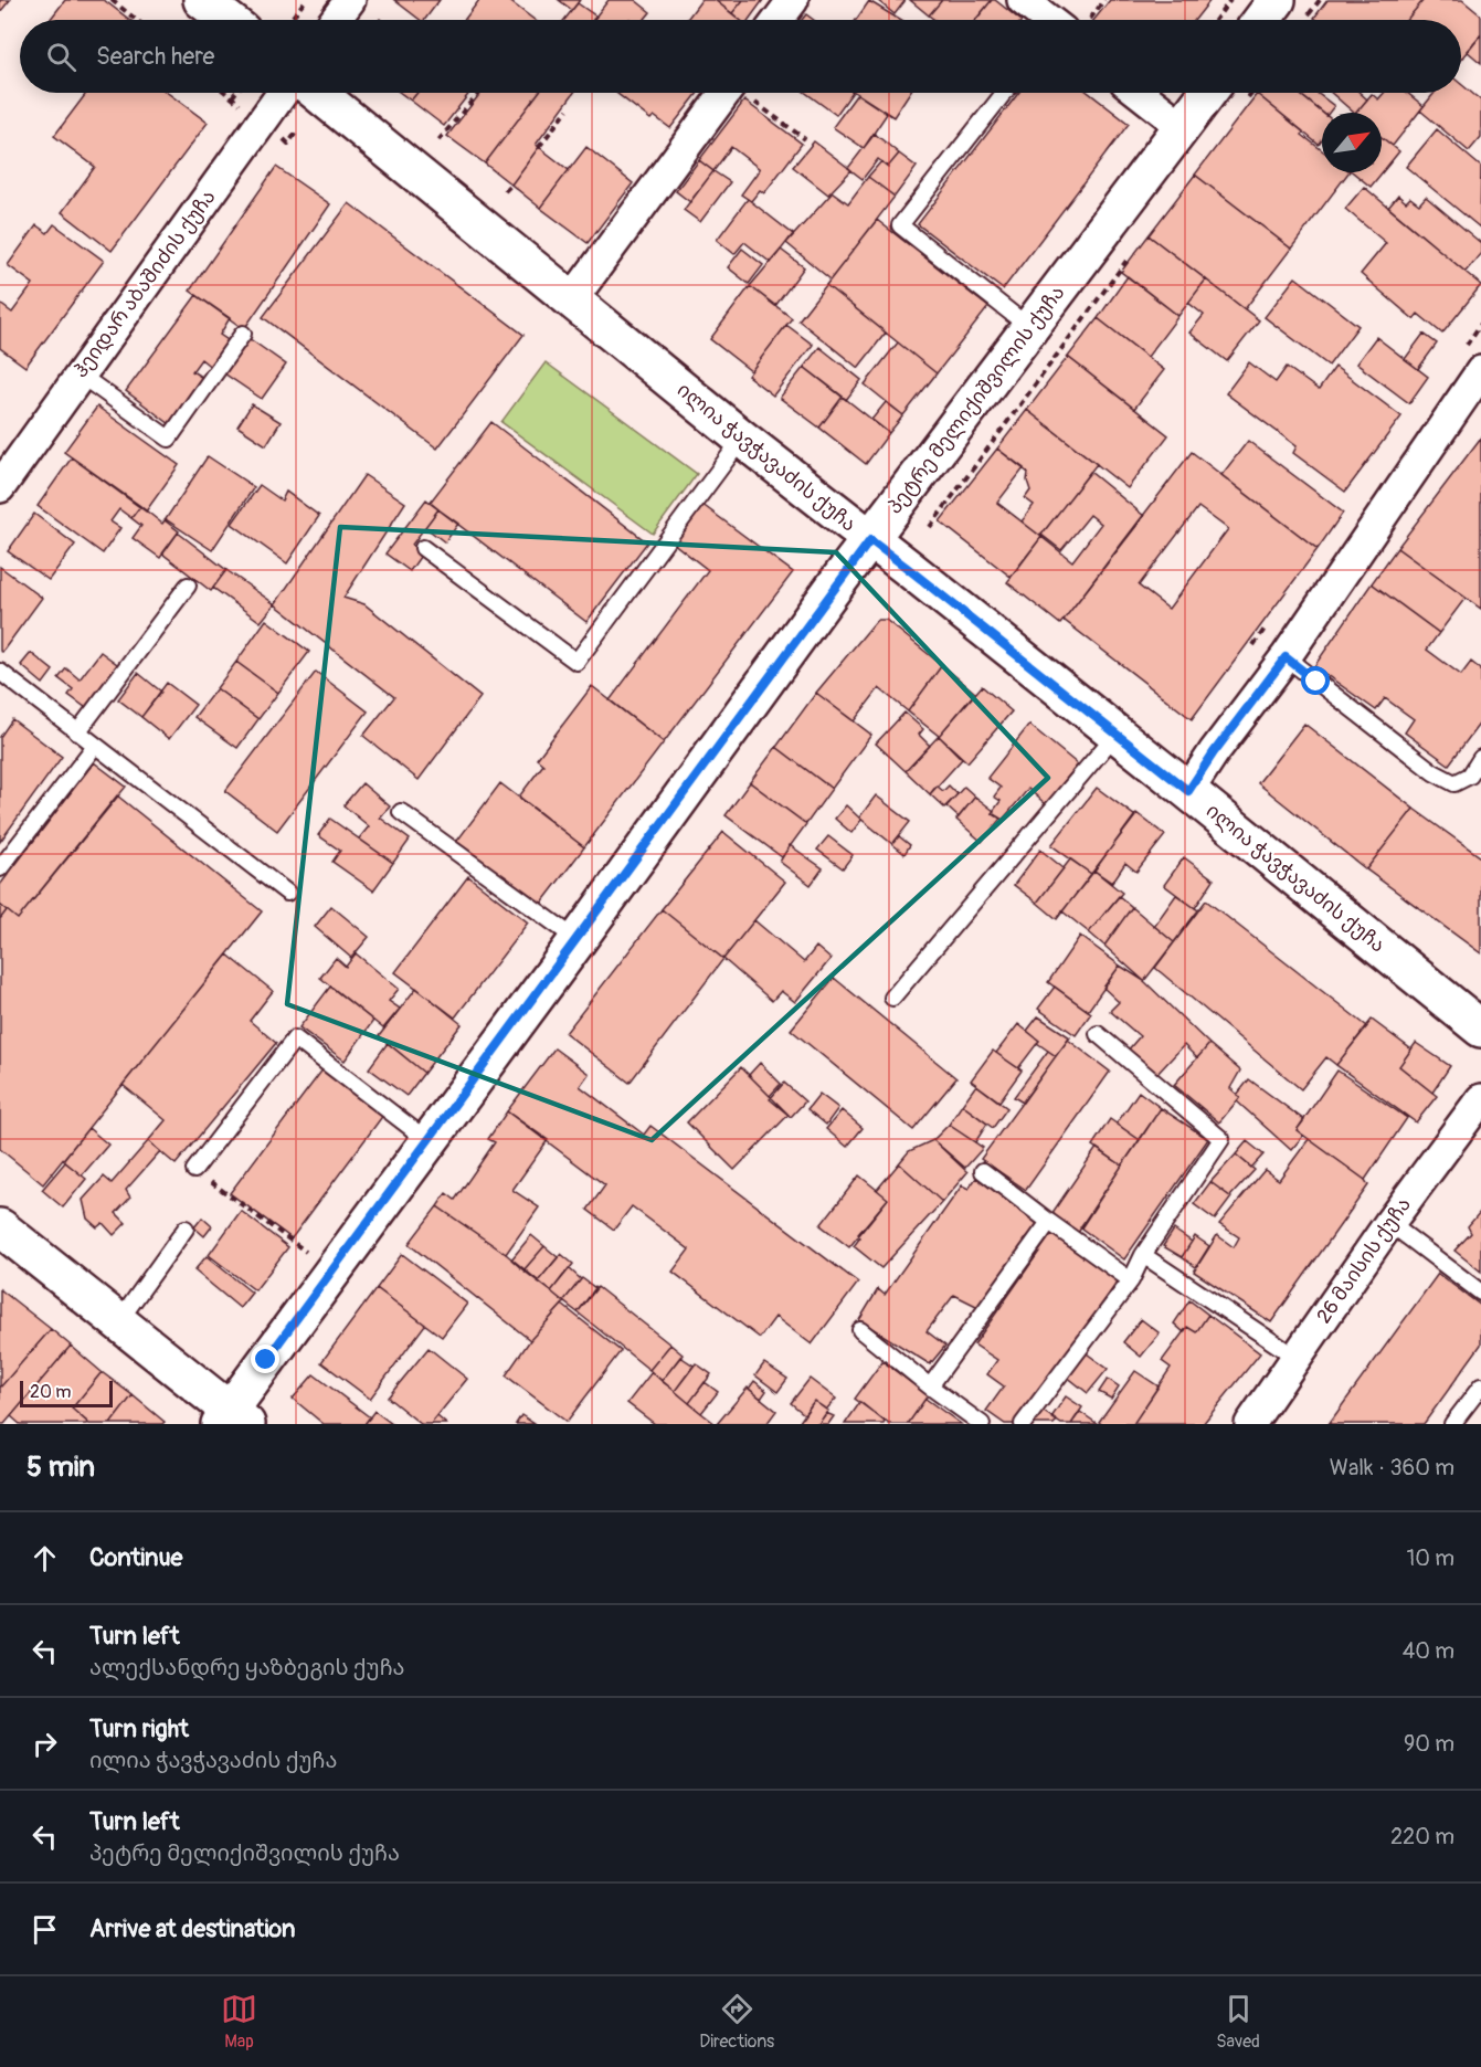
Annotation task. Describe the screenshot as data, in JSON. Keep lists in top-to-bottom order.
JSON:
{
  "streets": {
    "street": [
      "ჰეიდარ აბაშიძის ქუჩა",
      "პეტრე მელიქიშვილის ქუჩა",
      "ილია ჭავჭავაძის ქუჩა",
      "26 მაისის ქუჩა"
    ]
  },
  "crossings": [
    ["პეტრე მელიქიშვილის ქუჩა", "ილია ჭავჭავაძის ქუჩა"]
  ],
  "scale_bar": "20 m",
  "north": "top right",
  "page": {
    "search": "Search here",
    "scale": "20 m",
    "heading": ["5 min", "Walk · 360 m"],
    "list": [
      ["Continue", "10 m"],
      ["Turn left", "ალექსანდრე ყაზბეგის ქუჩა", "40 m"],
      ["Turn right", "ილია ჭავჭავაძის ქუჩა", "90 m"],
      ["Turn left", "პეტრე მელიქიშვილის ქუჩა", "220 m"],
      "Arrive at destination"
    ],
    "nav": ["Map", "Directions", "Saved"]
  }
}
